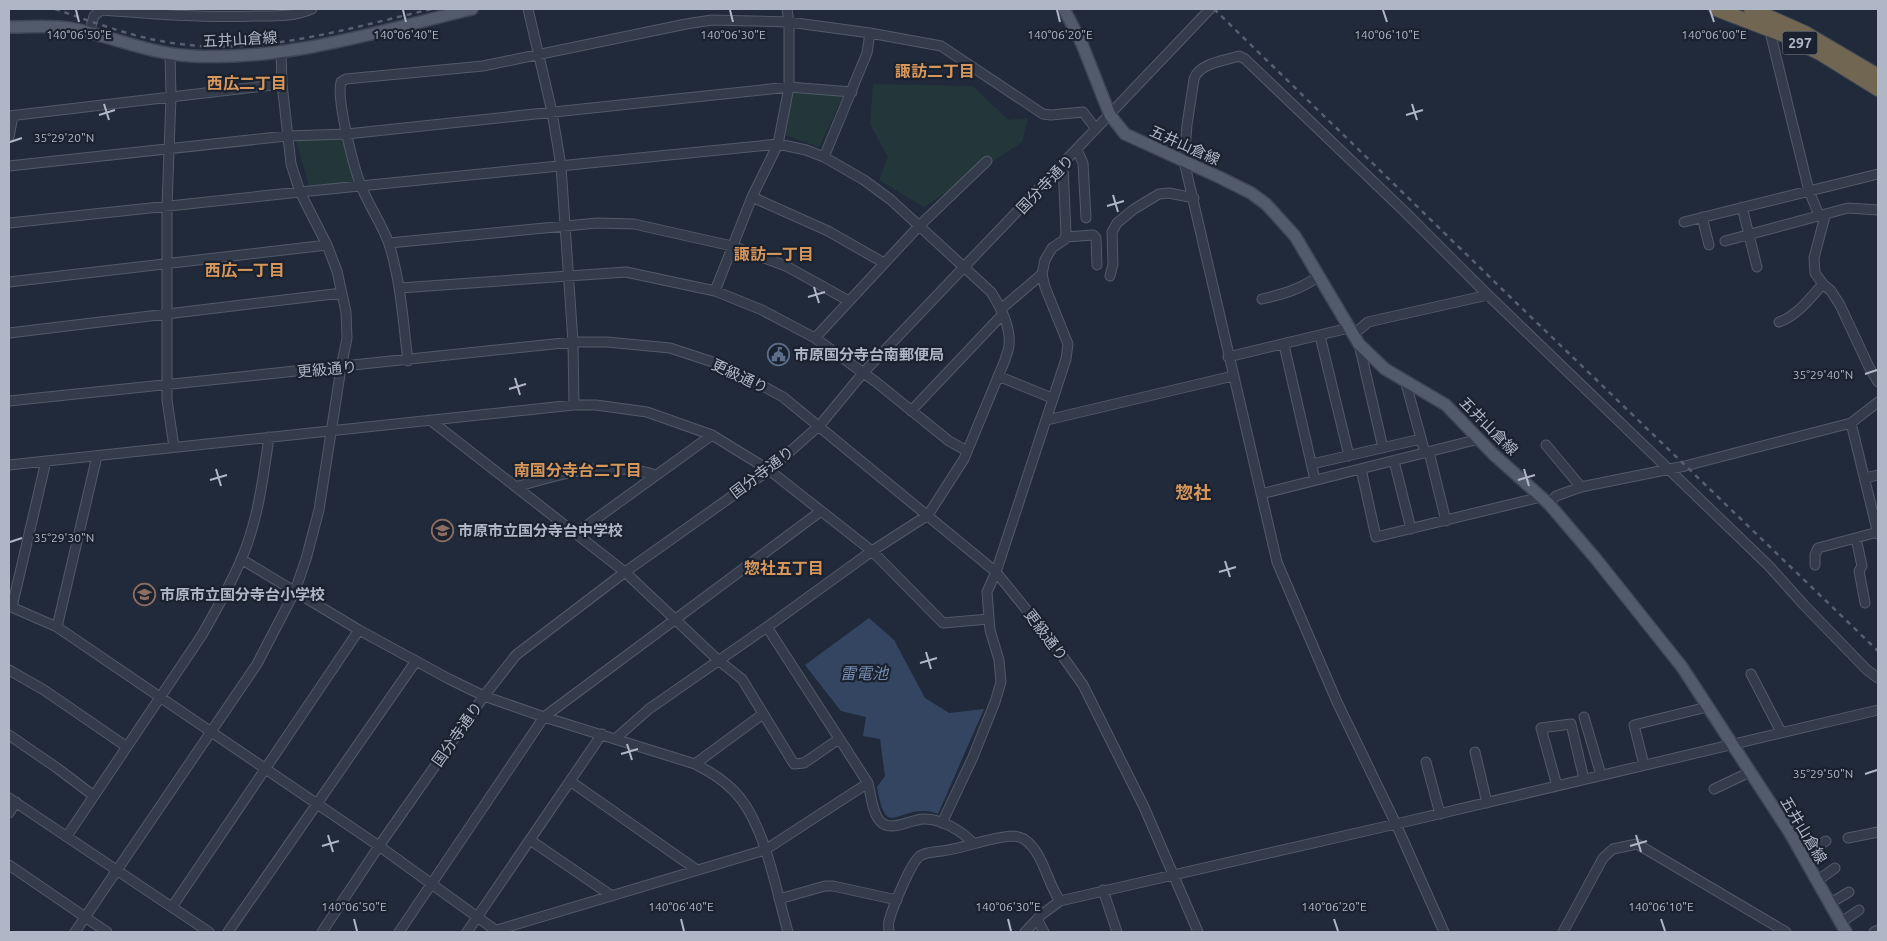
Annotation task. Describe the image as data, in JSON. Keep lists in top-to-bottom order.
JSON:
{
  "streets": {
    "highway": ["297"],
    "main road": ["五井山倉線"],
    "street": ["国分寺通り", "更級通り"]
  },
  "crossings": [
    ["五井山倉線", "国分寺通り"],
    ["国分寺通り", "更級通り"]
  ],
  "districts": [
    "諏訪二丁目",
    "西広二丁目",
    "諏訪一丁目",
    "西広一丁目",
    "南国分寺台二丁目",
    "惣社",
    "惣社五丁目"
  ],
  "water": ["雷電池"],
  "places": {
    "public building": ["市原国分寺台南郵便局"],
    "school or university": ["市原市立国分寺台中学校", "市原市立国分寺台小学校"]
  },
  "coordinates": [
    "140°06'50\"E",
    "140°06'40\"E",
    "140°06'30\"E",
    "140°06'20\"E",
    "140°06'10\"E",
    "140°06'00\"E",
    "35°29'20\"N",
    "35°29'40\"N",
    "35°29'30\"N",
    "35°29'50\"N"
  ]
}
